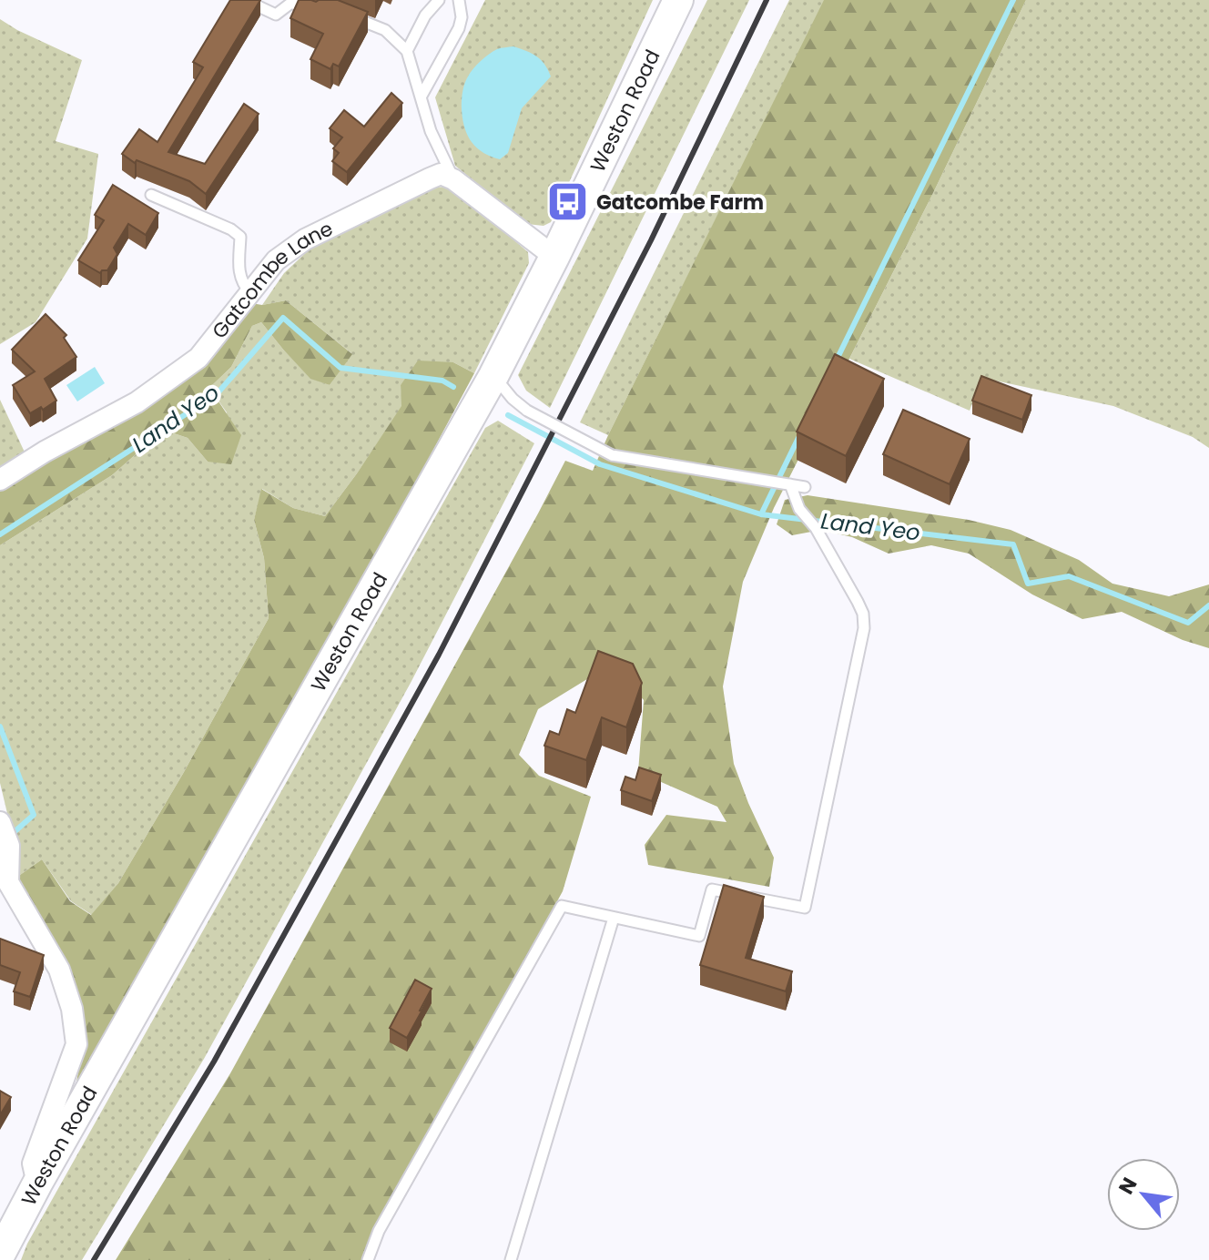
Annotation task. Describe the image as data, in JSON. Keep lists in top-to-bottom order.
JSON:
{
  "streets": {
    "street": ["Weston Road", "Gatcombe Lane"]
  },
  "water": ["Land Yeo"],
  "places": {
    "bus stop": ["Gatcombe Farm"]
  },
  "north": "top left"
}
